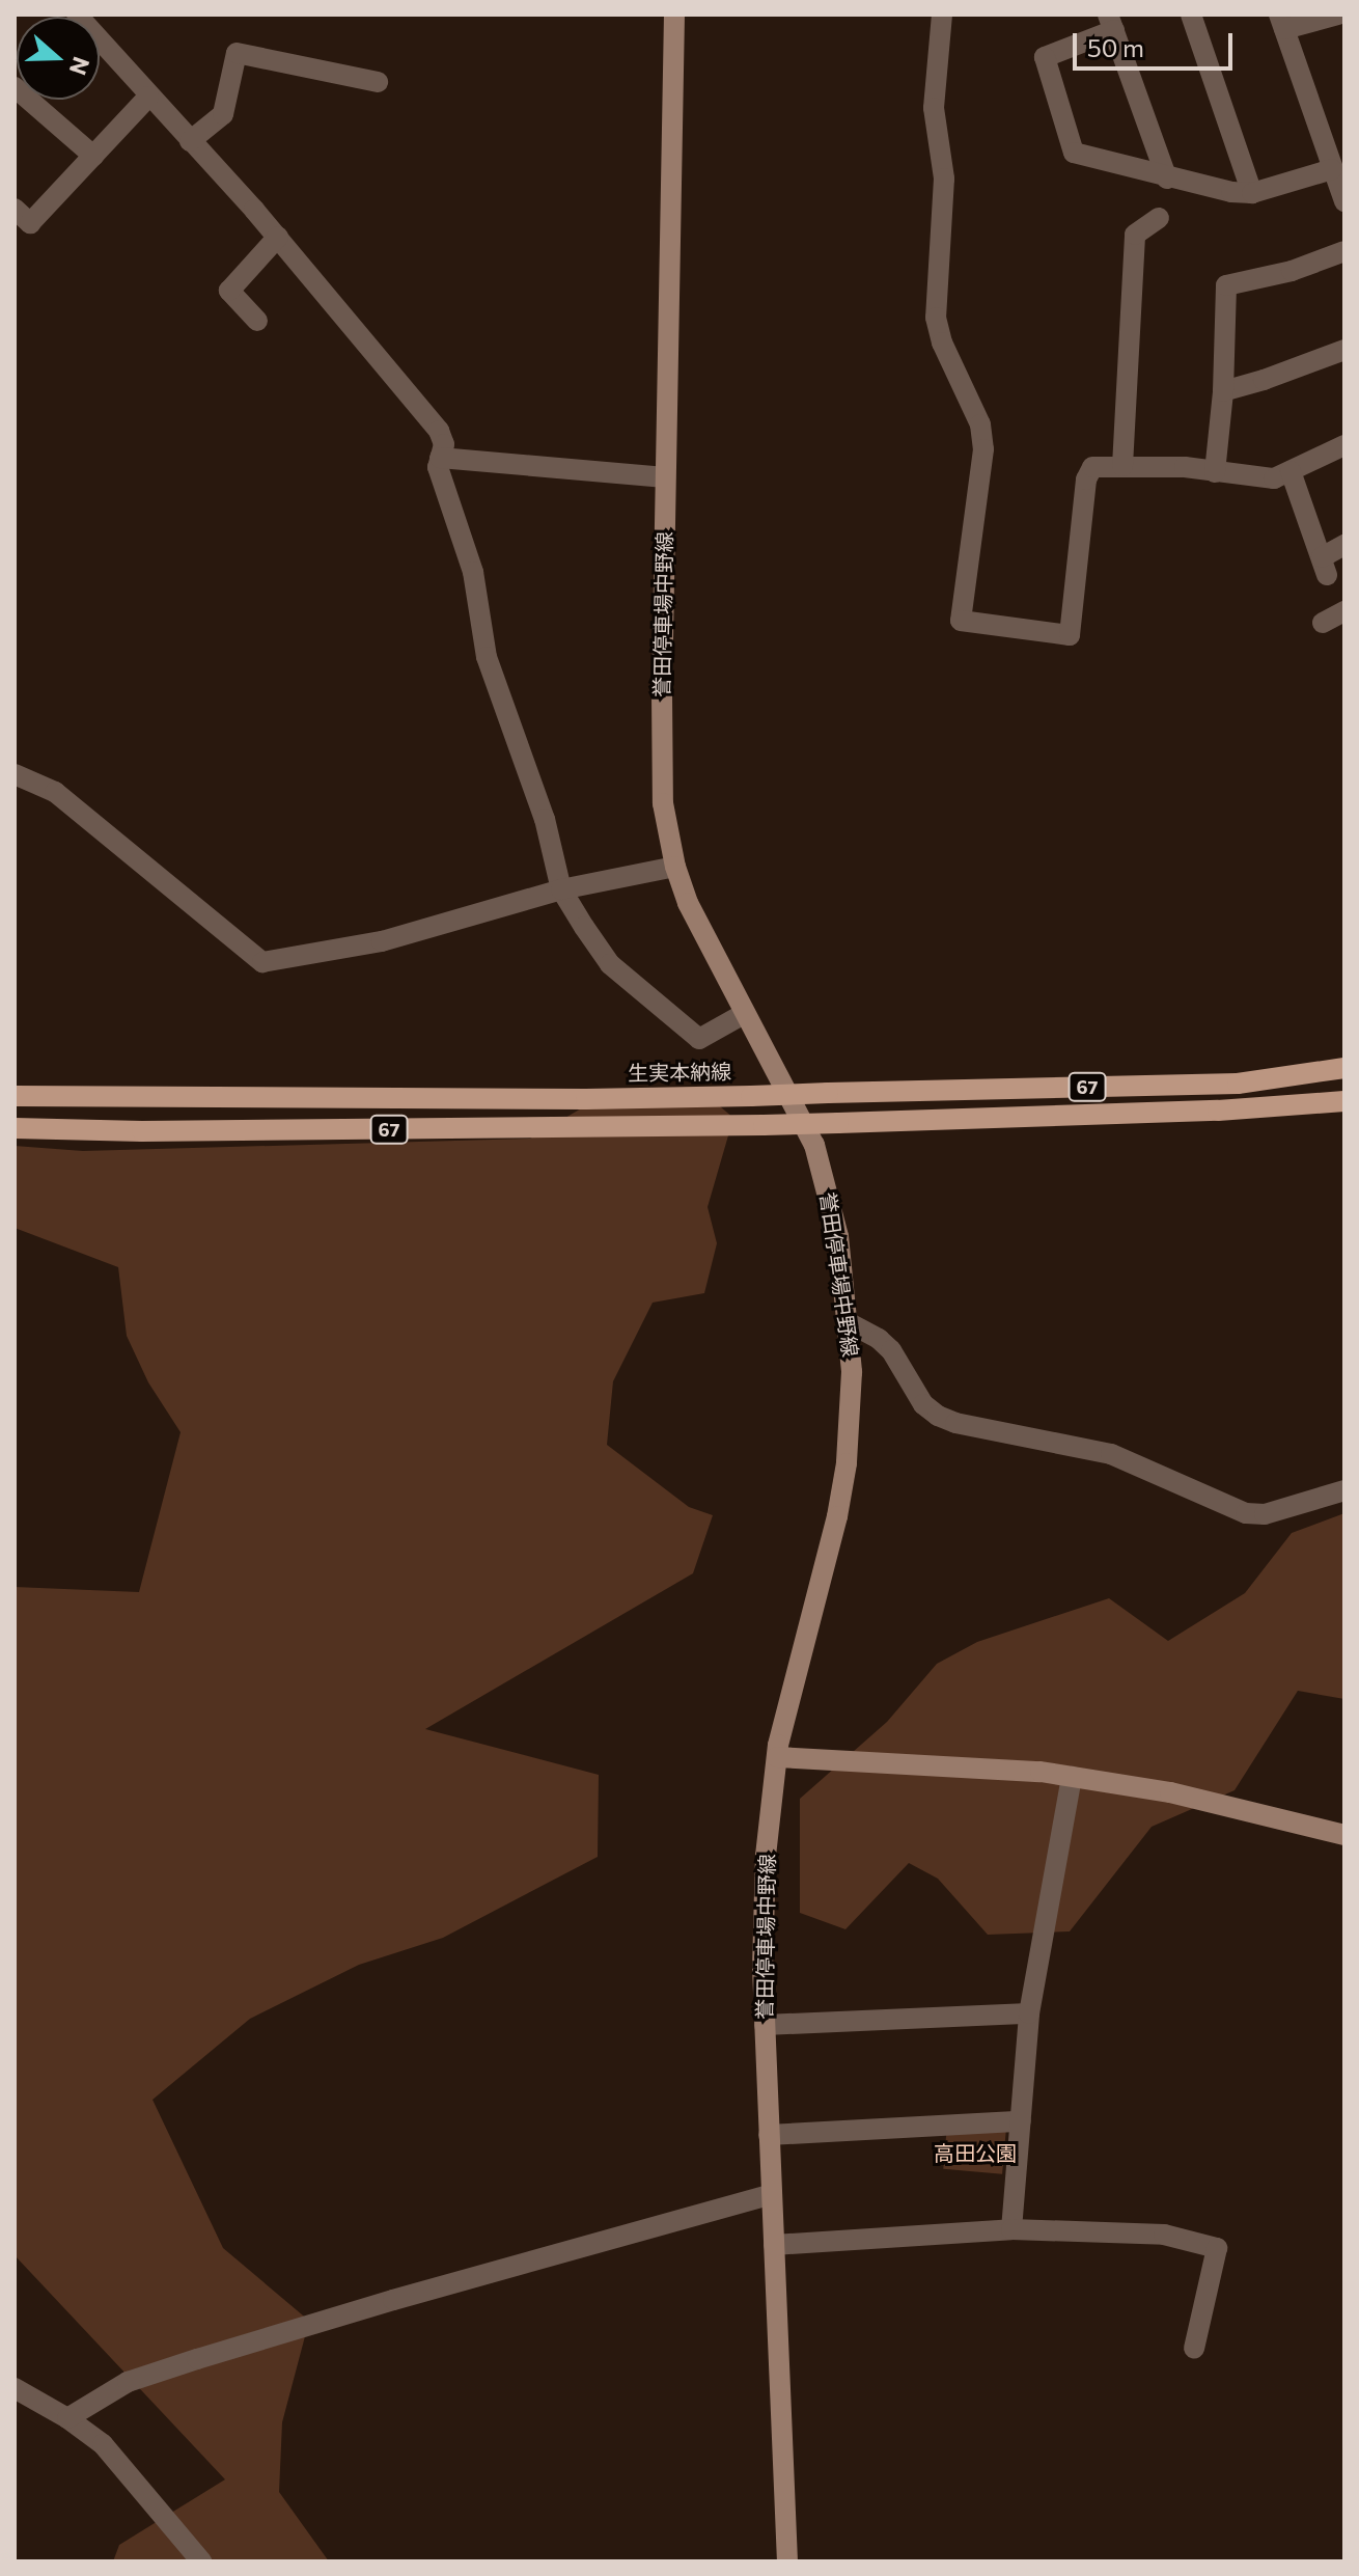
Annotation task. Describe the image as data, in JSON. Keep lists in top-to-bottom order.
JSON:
{
  "streets": {
    "main road": ["誉田停車場中野線", "生実本納線", "67"]
  },
  "parks": ["高田公園"],
  "scale_bar": "50 m",
  "north": "right"
}
